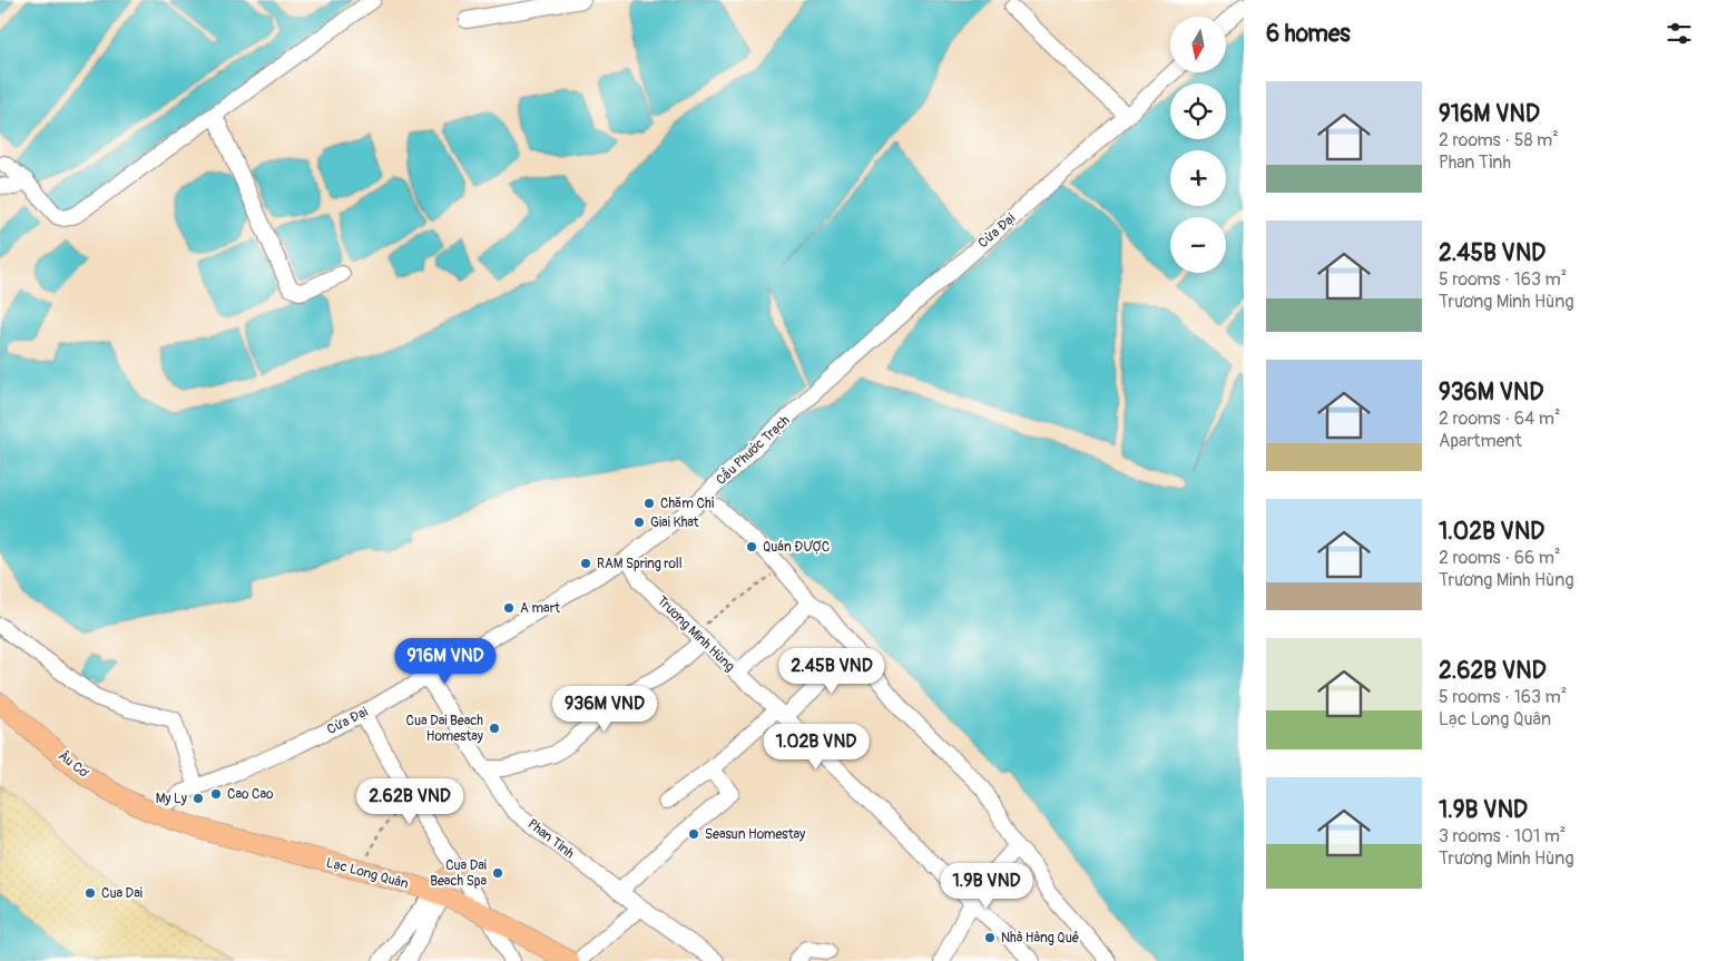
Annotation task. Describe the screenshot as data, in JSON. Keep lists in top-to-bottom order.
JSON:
{
  "streets": {
    "main road": ["Âu Cơ", "Lạc Long Quân"],
    "street": [
      "Cửa Đại",
      "Cầu Phước Trạch",
      "Trương Minh Hùng",
      "Phan Tình"
    ]
  },
  "crossings": [
    ["Cửa Đại", "Cầu Phước Trạch"],
    ["Cửa Đại", "Trương Minh Hùng"],
    ["Cửa Đại", "Âu Cơ"],
    ["Cửa Đại", "Phan Tình"],
    ["Cửa Đại", "Lạc Long Quân"],
    ["Âu Cơ", "Lạc Long Quân"]
  ],
  "places": [
    "Chăm Chỉ",
    "Giai Khat",
    "Quán ĐƯỢC",
    "RAM Spring roll",
    "A mart",
    "Cua Dai Beach Homestay",
    "Cao Cao",
    "My Ly",
    "Seasun Homestay",
    "Cua Dai Beach Spa",
    "Cua Dai",
    "Nhà Hàng Quê"
  ],
  "north": "bottom",
  "page": {
    "heading": "6 homes",
    "map_buttons": ["+", "−"],
    "list": [
      {
        "name": "916M VND",
        "note": "2 rooms · 58 m² · Phan Tình"
      },
      {
        "name": "2.45B VND",
        "note": "5 rooms · 163 m² · Trương Minh Hùng"
      },
      {
        "name": "936M VND",
        "note": "2 rooms · 64 m² · Apartment"
      },
      {
        "name": "1.02B VND",
        "note": "2 rooms · 66 m² · Trương Minh Hùng"
      },
      {
        "name": "2.62B VND",
        "note": "5 rooms · 163 m² · Lạc Long Quân"
      },
      {
        "name": "1.9B VND",
        "note": "3 rooms · 101 m² · Trương Minh Hùng"
      }
    ],
    "price": [
      "916M VND",
      "2.45B VND",
      "936M VND",
      "1.02B VND",
      "2.62B VND",
      "1.9B VND"
    ]
  }
}
